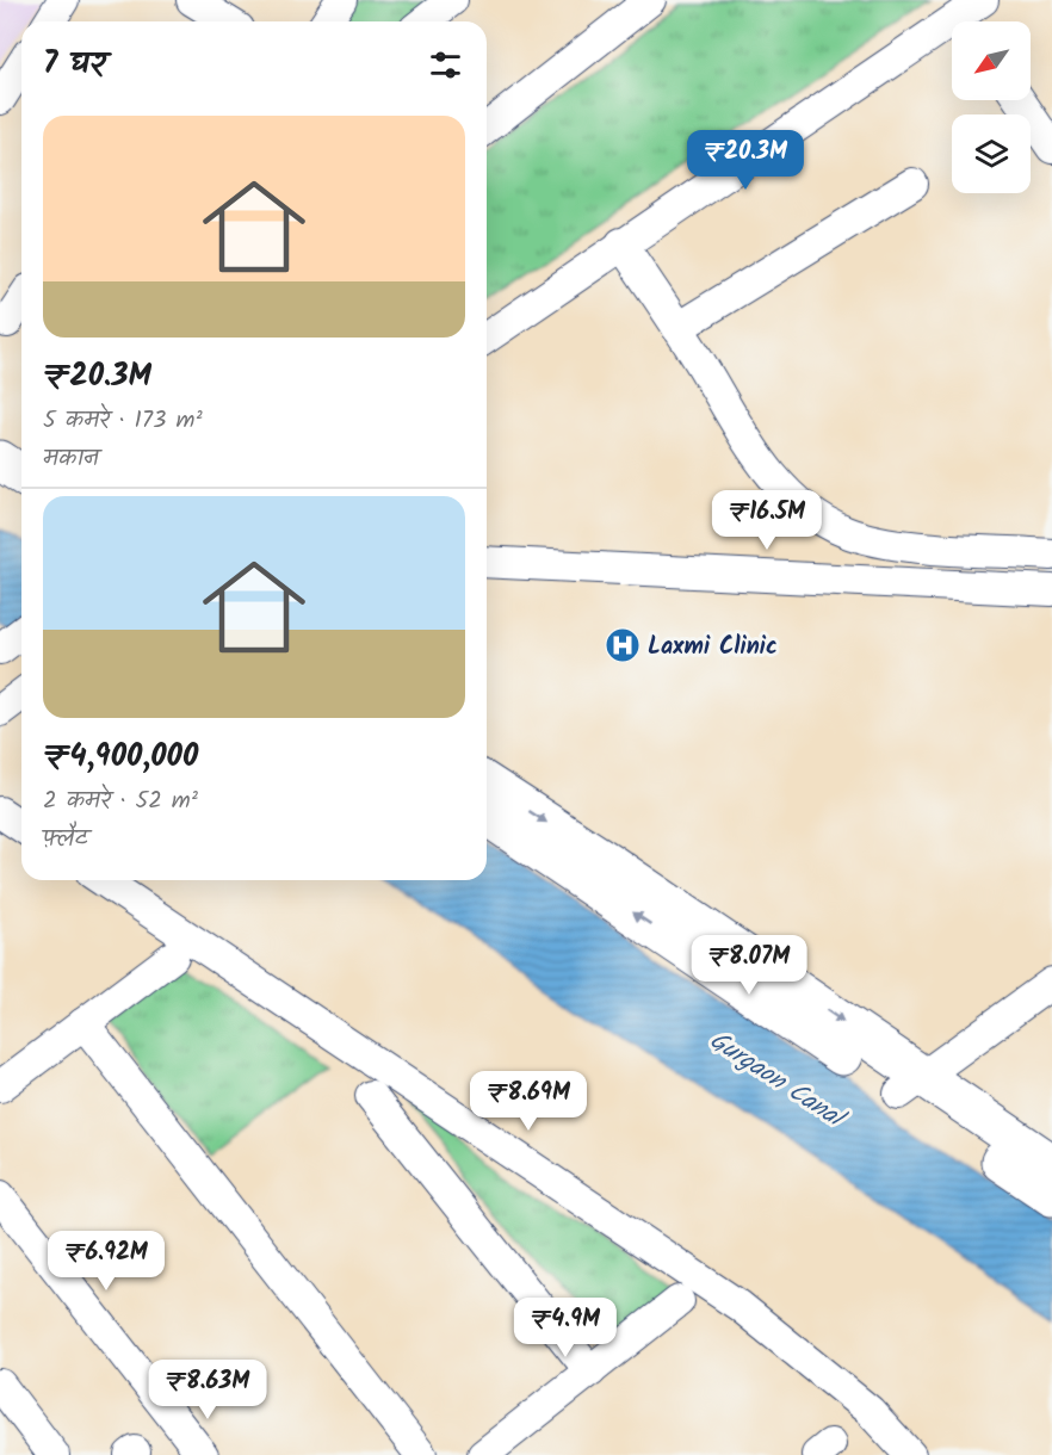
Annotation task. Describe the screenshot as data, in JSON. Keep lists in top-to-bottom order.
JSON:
{
  "water": ["Gurgaon Canal"],
  "places": {
    "hospital": ["Laxmi Clinic"]
  },
  "north": "bottom left",
  "page": {
    "heading": "7 घर",
    "list": [
      {
        "name": "₹20.3M",
        "note": "5 कमरे · 173 m² · मकान"
      },
      {
        "name": "₹4,900,000",
        "note": "2 कमरे · 52 m² · फ़्लैट"
      }
    ],
    "price": [
      "₹20.3M",
      "₹16.5M",
      "₹8.07M",
      "₹8.69M",
      "₹6.92M",
      "₹4.9M",
      "₹8.63M"
    ]
  }
}
